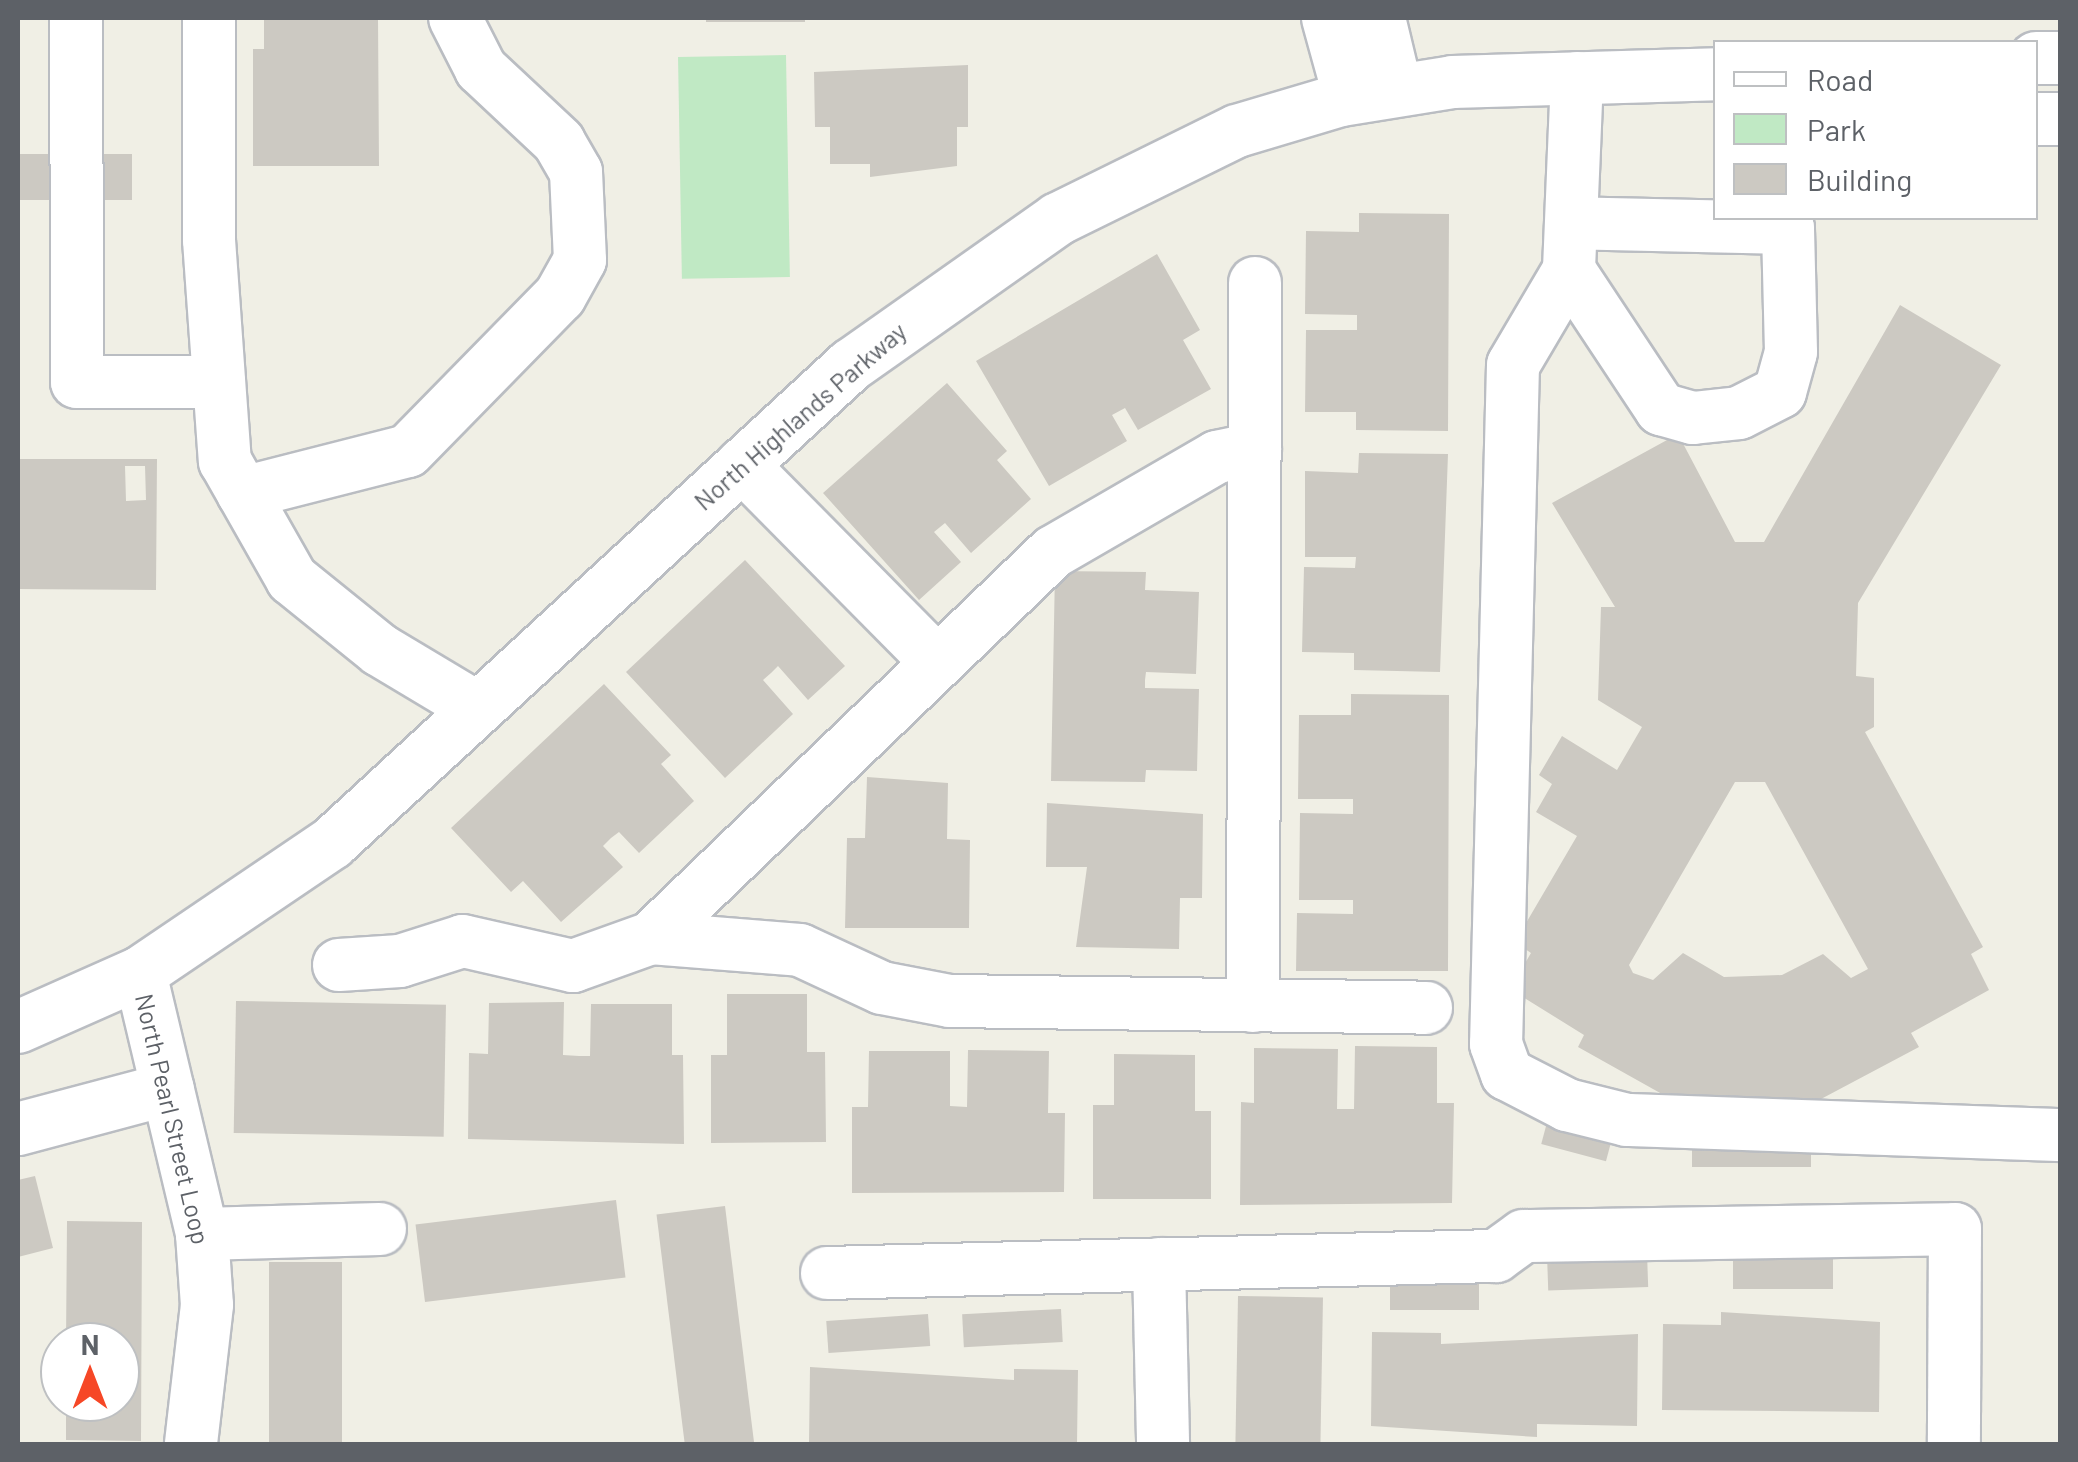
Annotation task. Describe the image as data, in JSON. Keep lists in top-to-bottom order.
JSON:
{
  "streets": {
    "street": ["North Highlands Parkway", "North Pearl Street Loop"]
  },
  "crossings": [
    ["North Highlands Parkway", "North Pearl Street Loop"]
  ],
  "legend": ["Road", "Park", "Building"],
  "north": "top"
}
